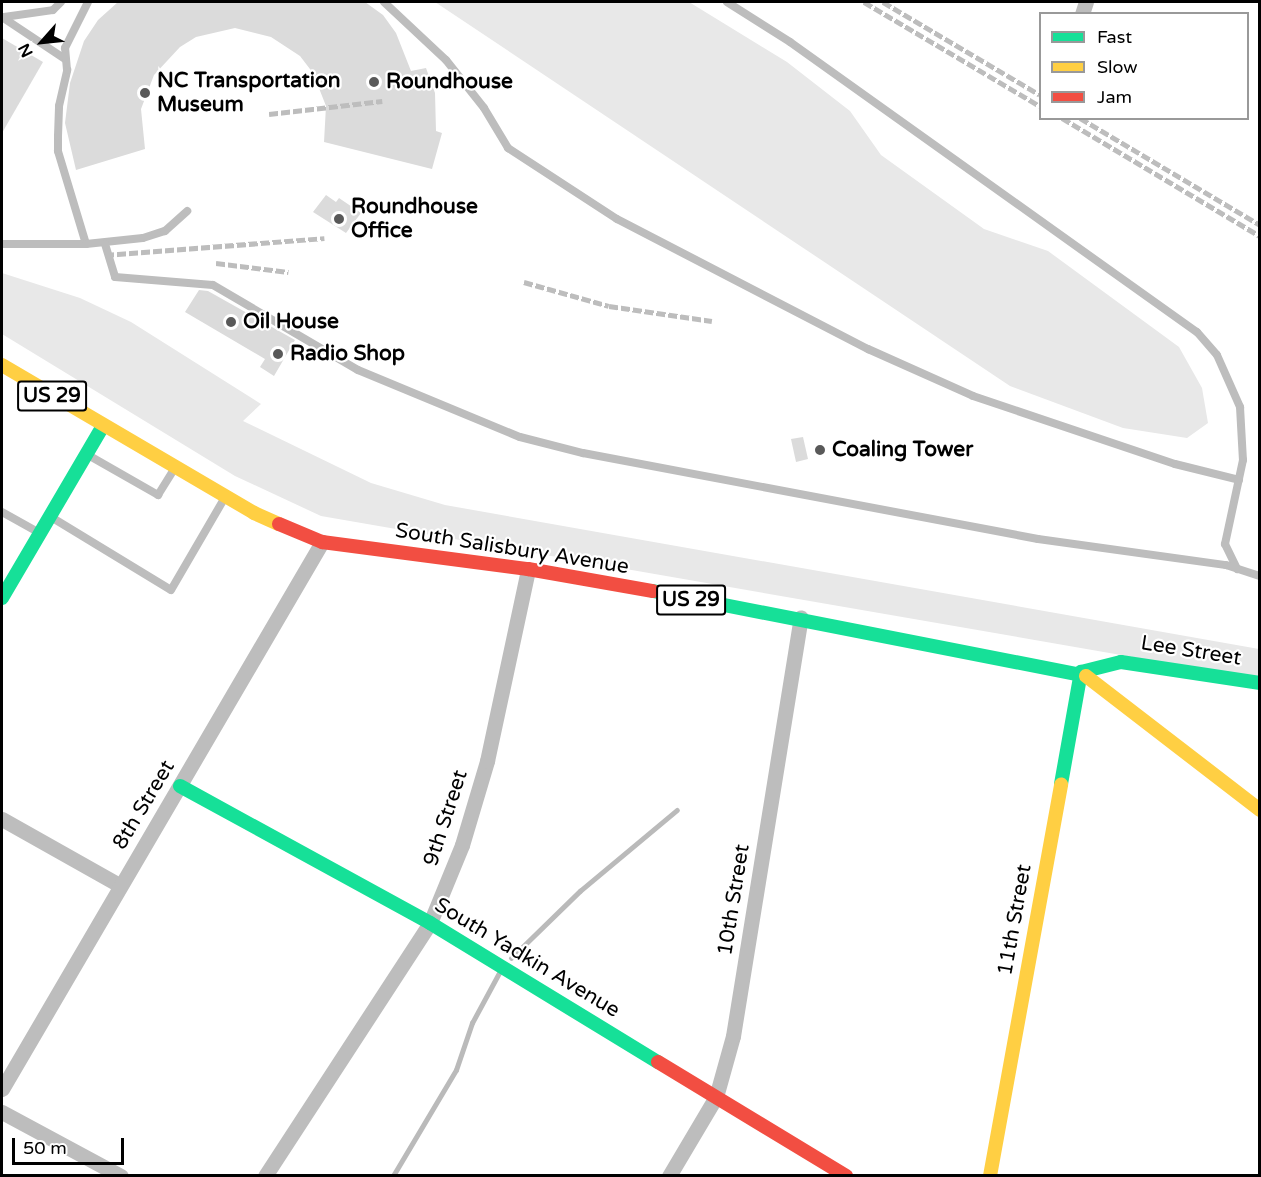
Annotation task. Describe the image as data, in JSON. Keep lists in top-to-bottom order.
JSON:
{
  "streets": {
    "street": [
      "US 29",
      "South Salisbury Avenue",
      "Lee Street",
      "8th Street",
      "9th Street",
      "10th Street",
      "11th Street",
      "South Yadkin Avenue"
    ]
  },
  "crossings": [
    ["South Salisbury Avenue", "Lee Street"],
    ["South Salisbury Avenue", "8th Street"],
    ["South Salisbury Avenue", "9th Street"],
    ["South Salisbury Avenue", "10th Street"],
    ["South Salisbury Avenue", "11th Street"],
    ["Lee Street", "11th Street"],
    ["8th Street", "South Yadkin Avenue"],
    ["9th Street", "South Yadkin Avenue"],
    ["10th Street", "South Yadkin Avenue"]
  ],
  "places": [
    "Roundhouse",
    "NC Transportation Museum",
    "Roundhouse Office",
    "Oil House",
    "Radio Shop",
    "Coaling Tower"
  ],
  "legend": ["Fast", "Slow", "Jam"],
  "scale_bar": "50 m",
  "north": "bottom left"
}
